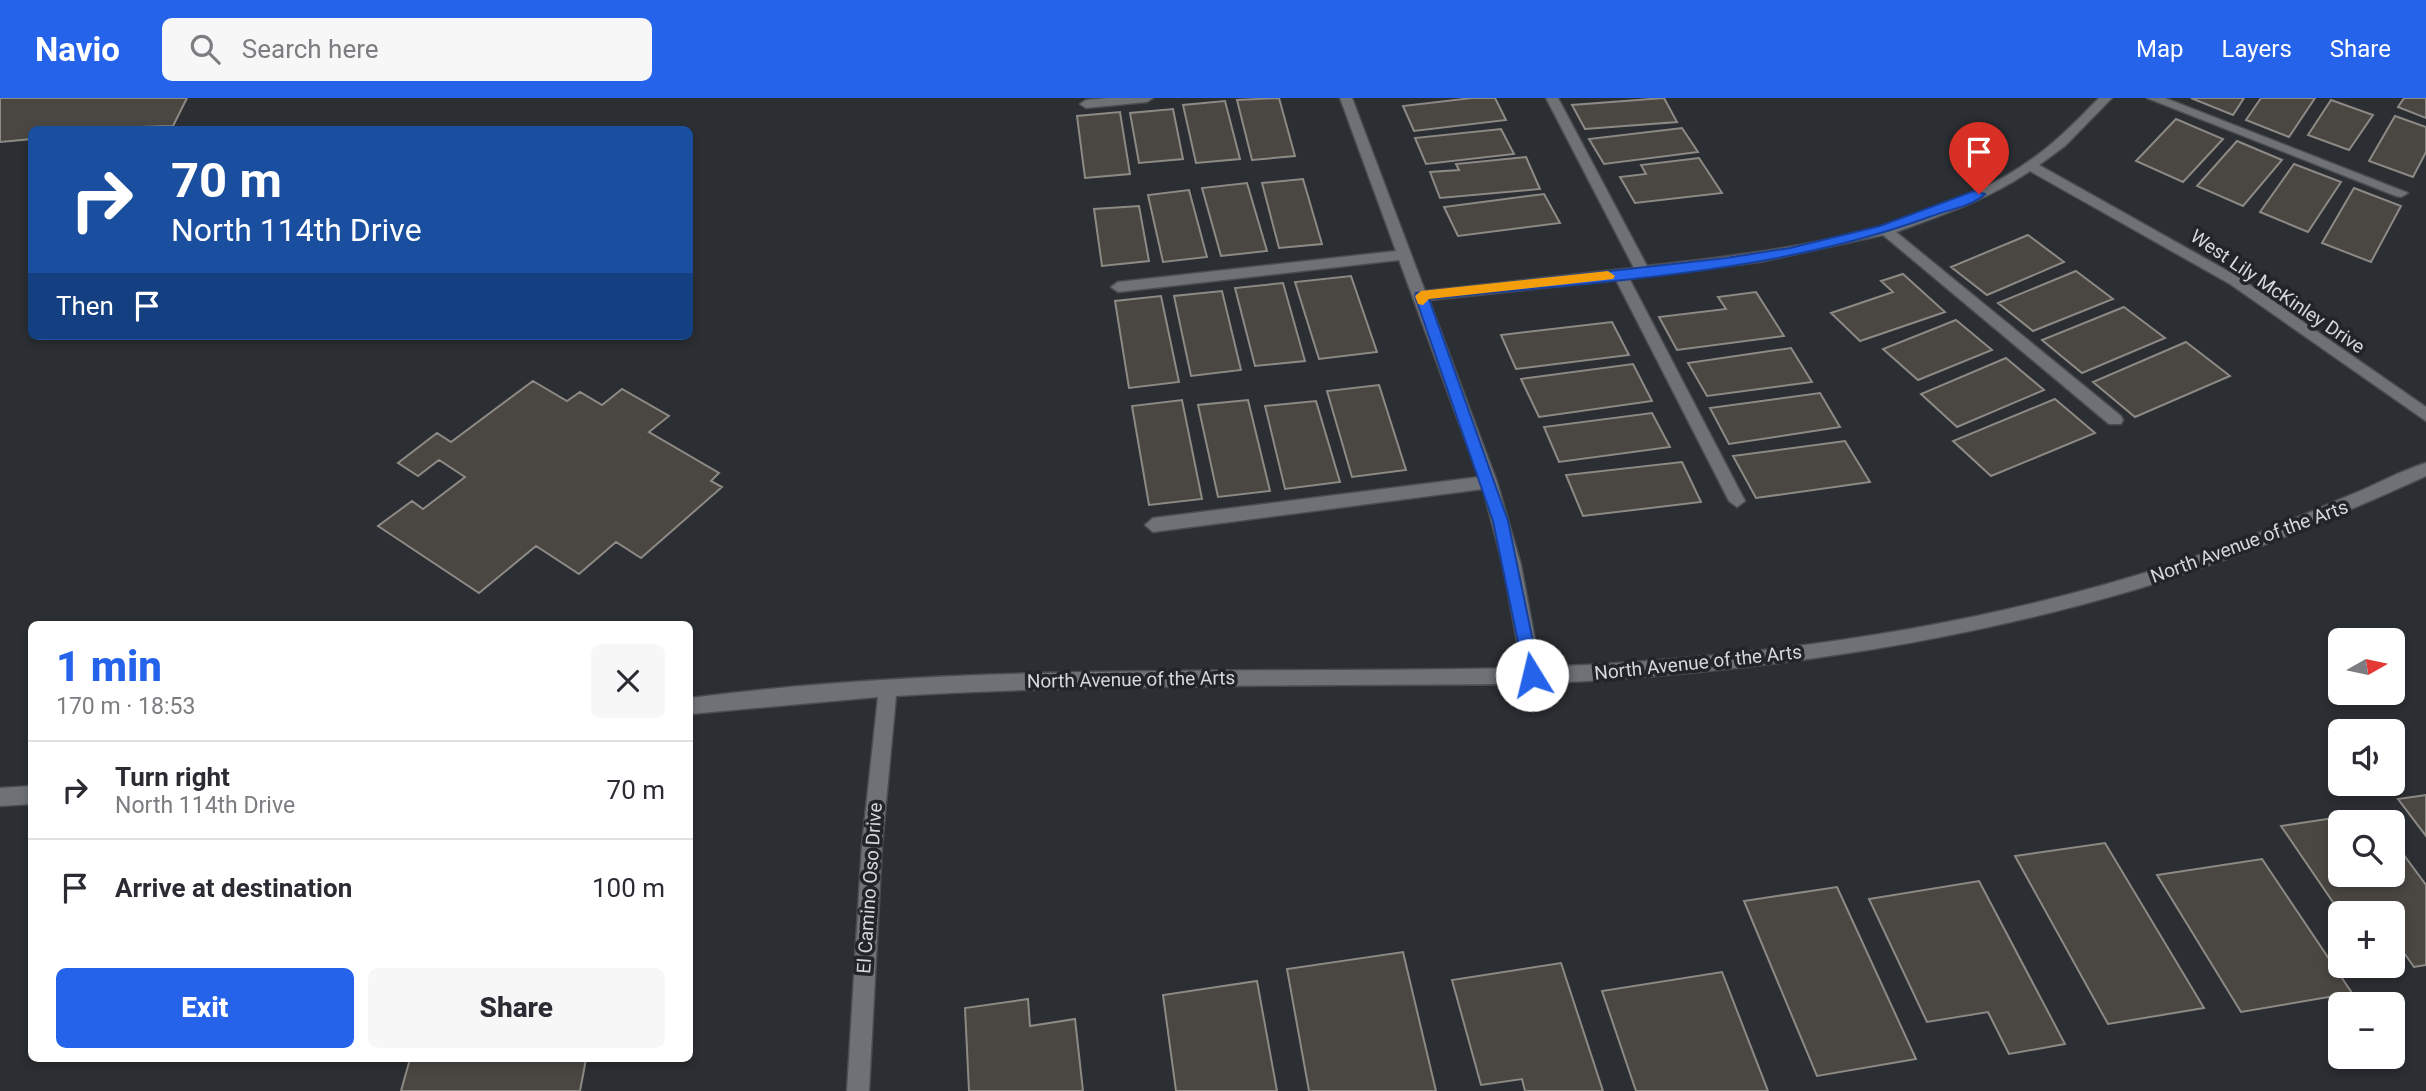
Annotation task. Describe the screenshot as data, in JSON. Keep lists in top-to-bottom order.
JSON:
{
  "streets": {
    "street": ["West Lily McKinley Drive", "North Avenue of the Arts", "El Camino Oso Drive"]
  },
  "crossings": [
    ["North Avenue of the Arts", "El Camino Oso Drive"]
  ],
  "north": "right",
  "page": {
    "header": "Navio",
    "search": "Search here",
    "nav": ["Map", "Layers", "Share"],
    "turn": ["70 m", "North 114th Drive"],
    "then": "Then",
    "heading": ["1 min", "170 m · 18:53"],
    "map_buttons": ["+", "−"],
    "list": [
      {
        "name": "Turn right",
        "note": "North 114th Drive",
        "value": "70 m"
      },
      {
        "name": "Arrive at destination",
        "value": "100 m"
      }
    ],
    "buttons": ["Exit", "Share"]
  }
}
